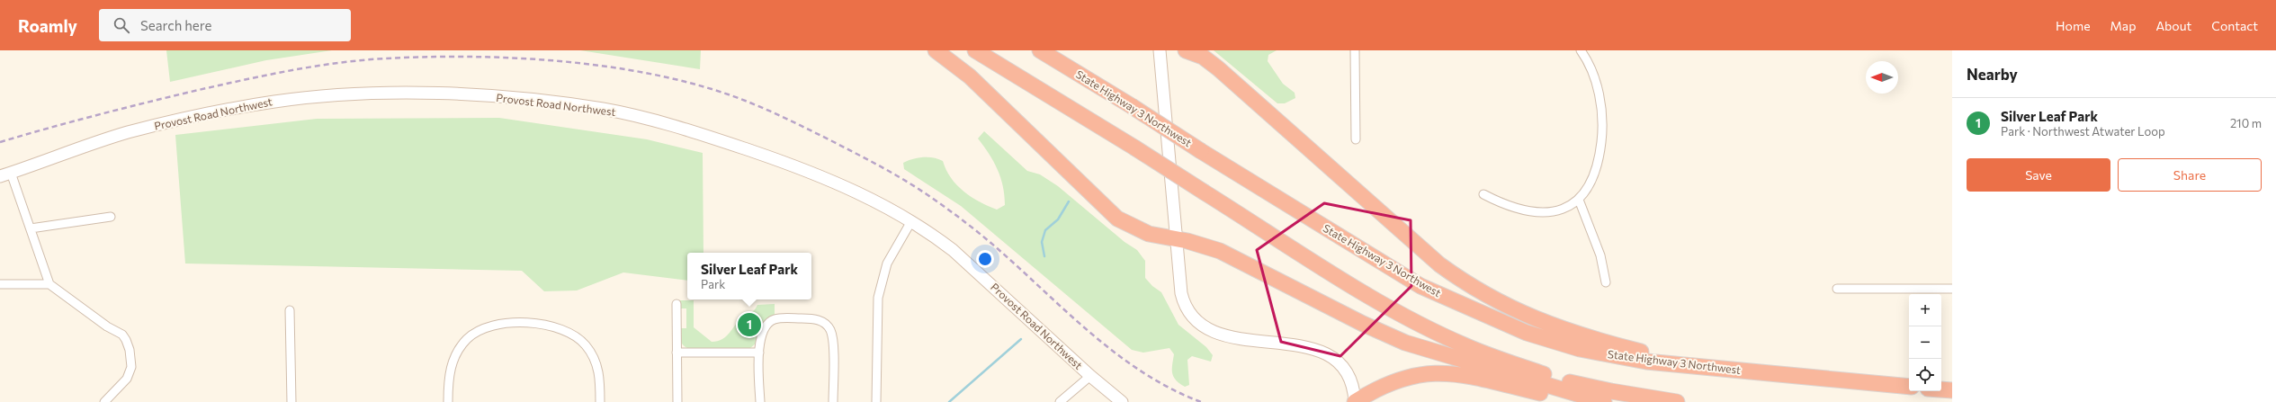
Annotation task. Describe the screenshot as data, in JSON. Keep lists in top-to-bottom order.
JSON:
{
  "streets": {
    "highway": ["State Highway 3 Northwest"],
    "street": ["Provost Road Northwest"]
  },
  "north": "left",
  "page": {
    "header": "Roamly",
    "search": "Search here",
    "nav": [
      "Home",
      "Map",
      "About",
      "Contact"
    ],
    "heading": "Nearby",
    "list": [
      {
        "mark": "1",
        "name": "Silver Leaf Park",
        "note": "Park · Northwest Atwater Loop",
        "value": "210 m"
      }
    ],
    "buttons": ["Save", "Share"],
    "popup": ["Silver Leaf Park", "Park"],
    "map_buttons": ["+", "−"],
    "pins": "1"
  }
}
